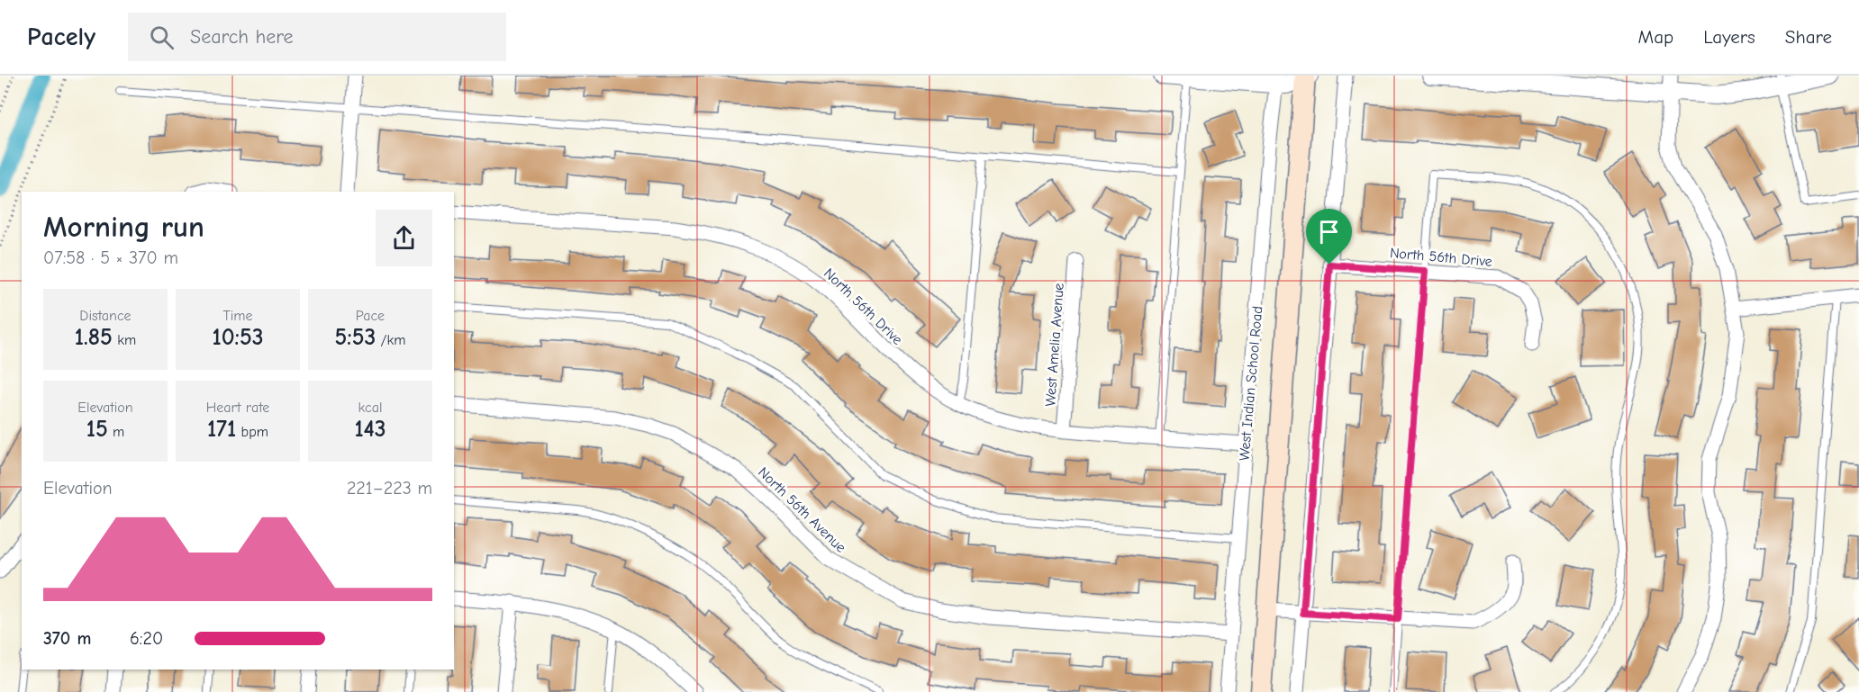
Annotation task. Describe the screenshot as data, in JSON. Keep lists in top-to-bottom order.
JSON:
{
  "streets": {
    "street": [
      "North 56th Drive",
      "West Amelia Avenue",
      "West Indian School Road",
      "North 56th Avenue"
    ]
  },
  "crossings": [
    ["North 56th Drive", "West Amelia Avenue"],
    ["North 56th Drive", "West Indian School Road"],
    ["West Indian School Road", "North 56th Avenue"]
  ],
  "page": {
    "header": "Pacely",
    "search": "Search here",
    "nav": ["Map", "Layers", "Share"],
    "heading": ["Morning run", "07:58 · 5 × 370 m"],
    "stats": [
      ["Distance", "1.85 km"],
      ["Time", "10:53"],
      ["Pace", "5:53 /km"],
      ["Elevation", "15 m"],
      ["Heart rate", "171 bpm"],
      ["kcal", "143"]
    ],
    "chart": ["Elevation", "221–223 m"],
    "list": [
      {
        "name": "370 m",
        "note": "6:20"
      }
    ]
  }
}
